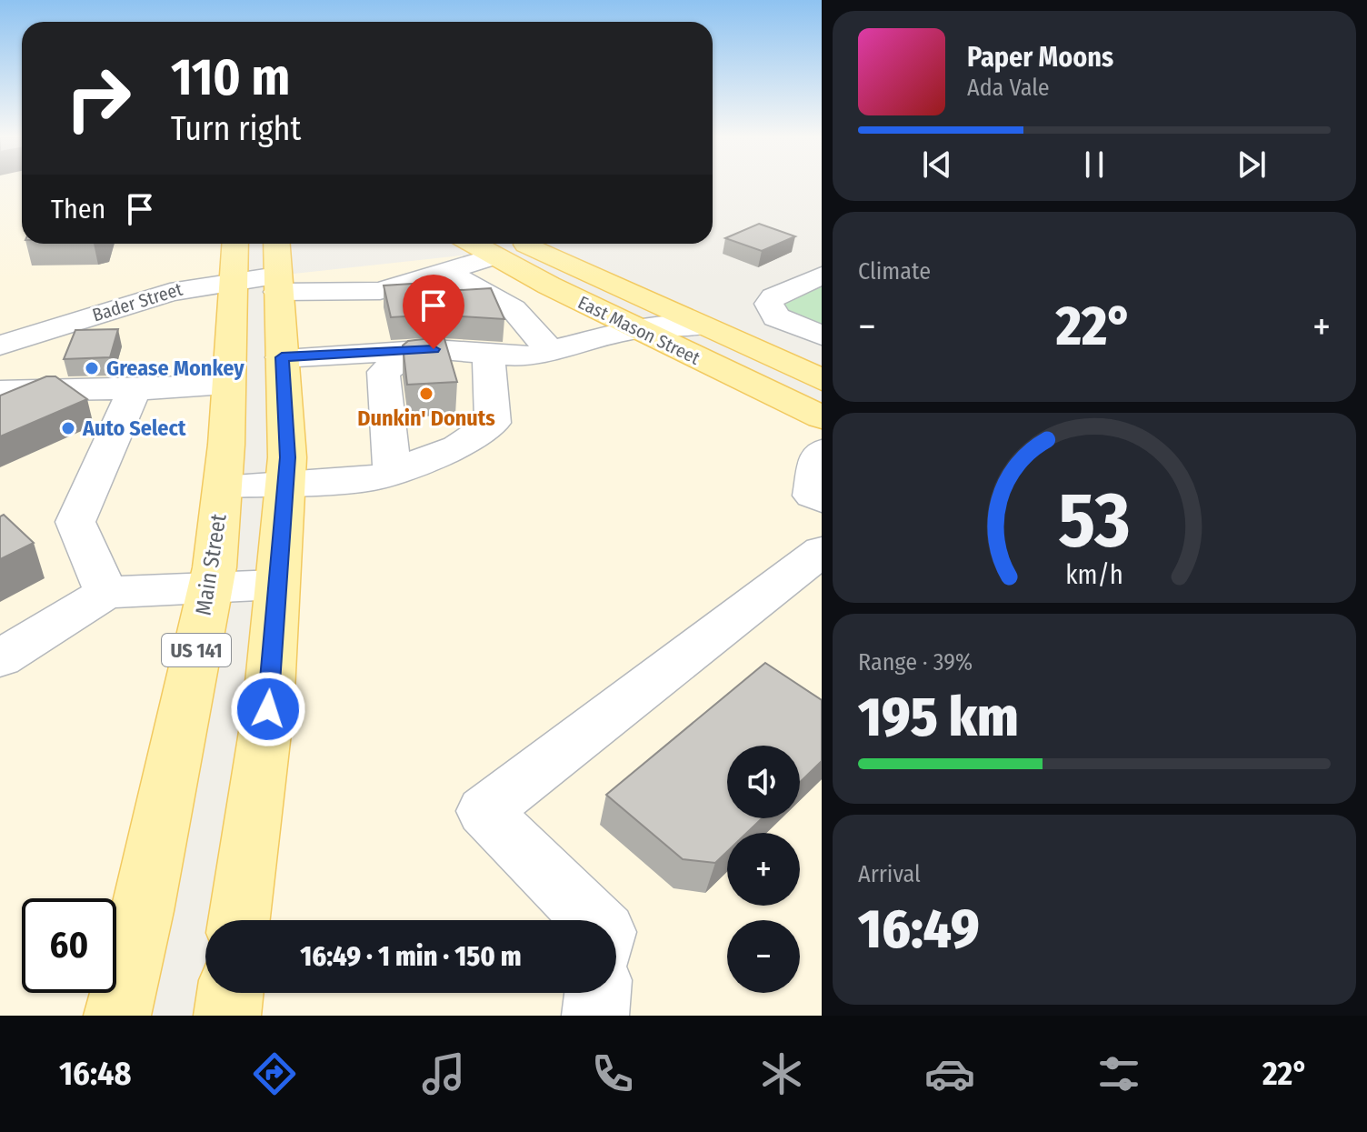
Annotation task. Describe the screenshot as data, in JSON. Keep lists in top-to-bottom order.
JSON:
{
  "streets": {
    "main road": ["East Mason Street", "Main Street", "US 141"],
    "street": ["Bader Street"]
  },
  "crossings": [
    ["Bader Street", "Main Street"]
  ],
  "places": ["Grease Monkey", "Dunkin' Donuts", "Auto Select"],
  "page": {
    "turn": ["110 m", "Turn right"],
    "song": ["Paper Moons", "Ada Vale"],
    "then": "Then",
    "tile": [
      "Climate",
      ["Range · 39%", "195 km"],
      ["Arrival", "16:49"]
    ],
    "heat": ["−", "22°", "+"],
    "map_buttons": ["+", "−"],
    "limit": "60",
    "trip": "16:49 · 1 min · 150 m",
    "tabs": ["16:48", "22°"],
    "gauge": ["53", "km/h"]
  }
}
